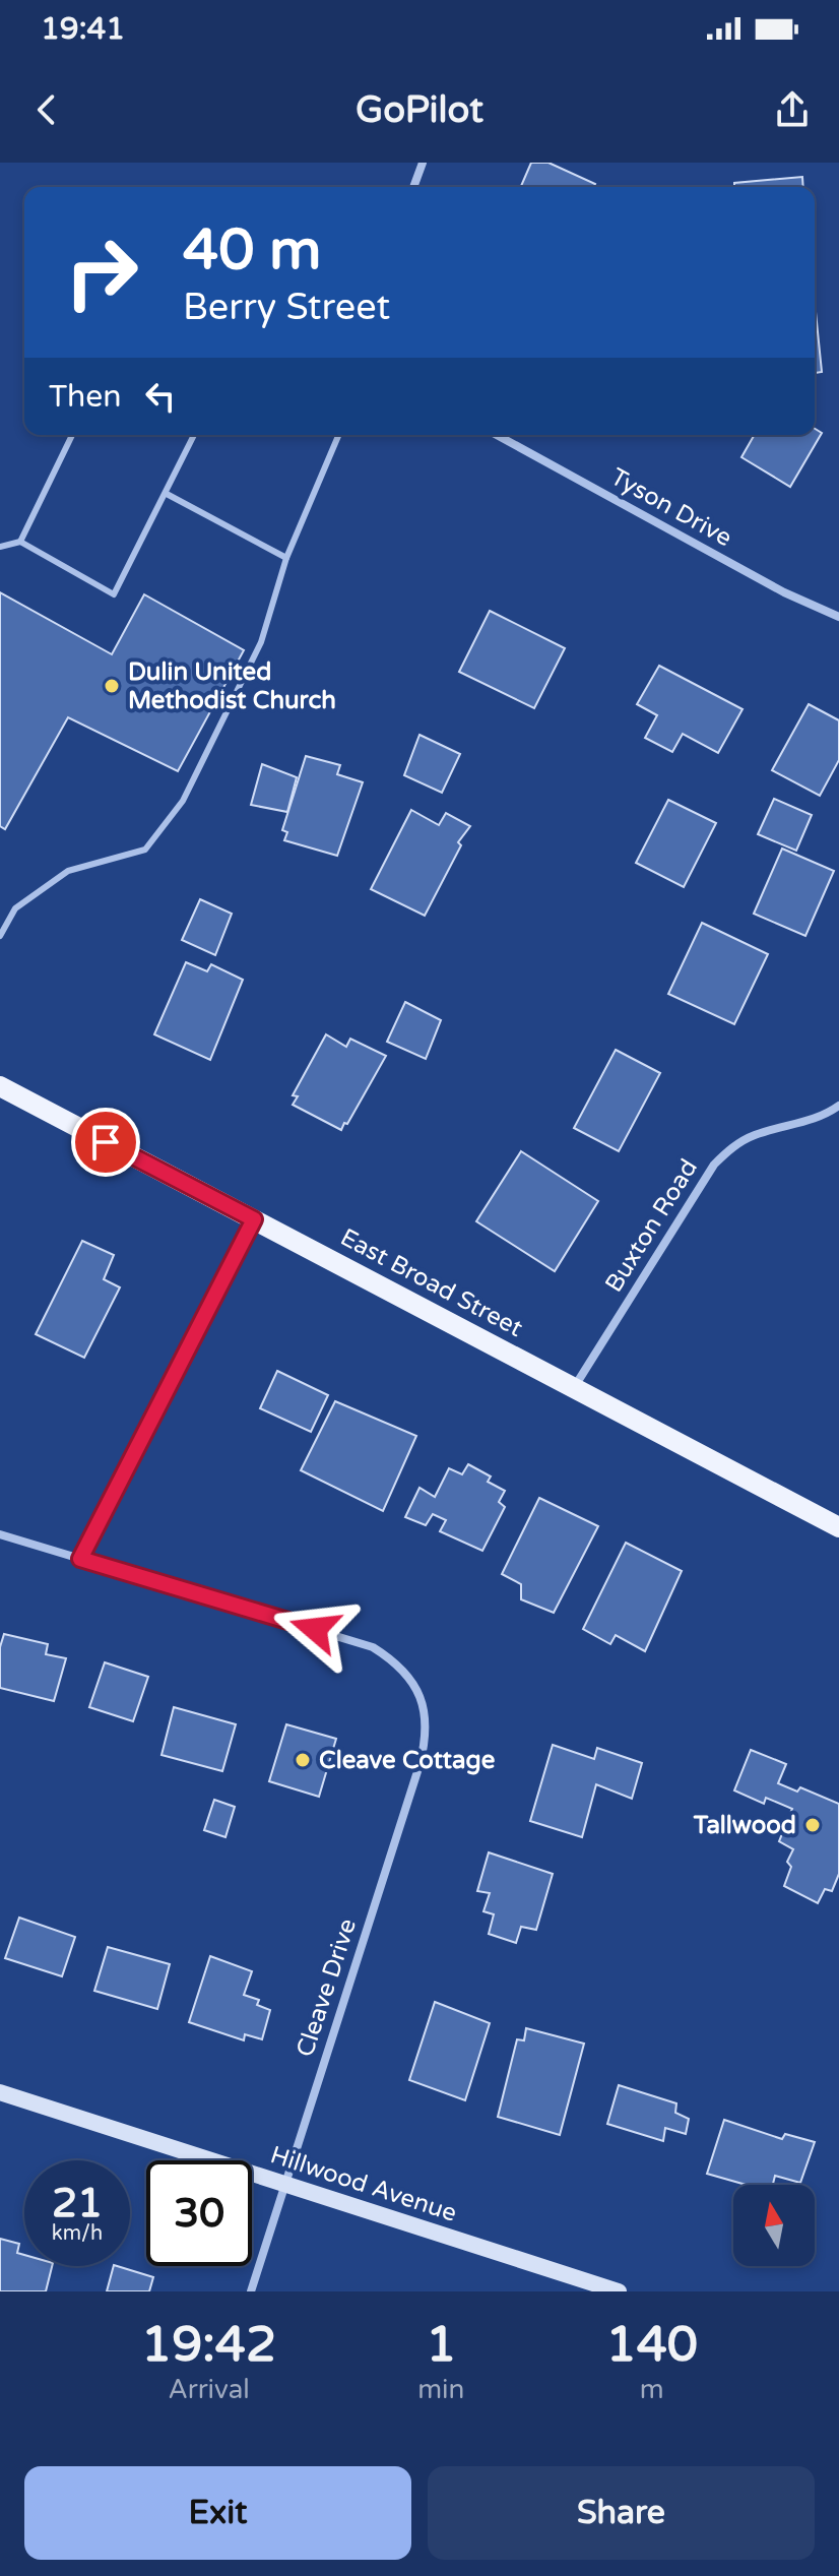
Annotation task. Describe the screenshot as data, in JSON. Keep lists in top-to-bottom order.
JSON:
{
  "streets": {
    "main road": ["East Broad Street", "Hillwood Avenue"],
    "street": ["Tyson Drive", "Buxton Road", "Cleave Drive"]
  },
  "crossings": [
    ["Buxton Road", "East Broad Street"],
    ["Cleave Drive", "Hillwood Avenue"]
  ],
  "places": ["Dulin United Methodist Church", "Cleave Cottage", "Tallwood"],
  "north": "top",
  "page": {
    "status": "19:41",
    "header": "GoPilot",
    "turn": ["40 m", "Berry Street"],
    "then": "Then",
    "speed": "21 km/h",
    "limit": "30",
    "eta": [
      "19:42",
      "Arrival",
      "1",
      "min",
      "140",
      "m"
    ],
    "buttons": ["Exit", "Share"]
  }
}
